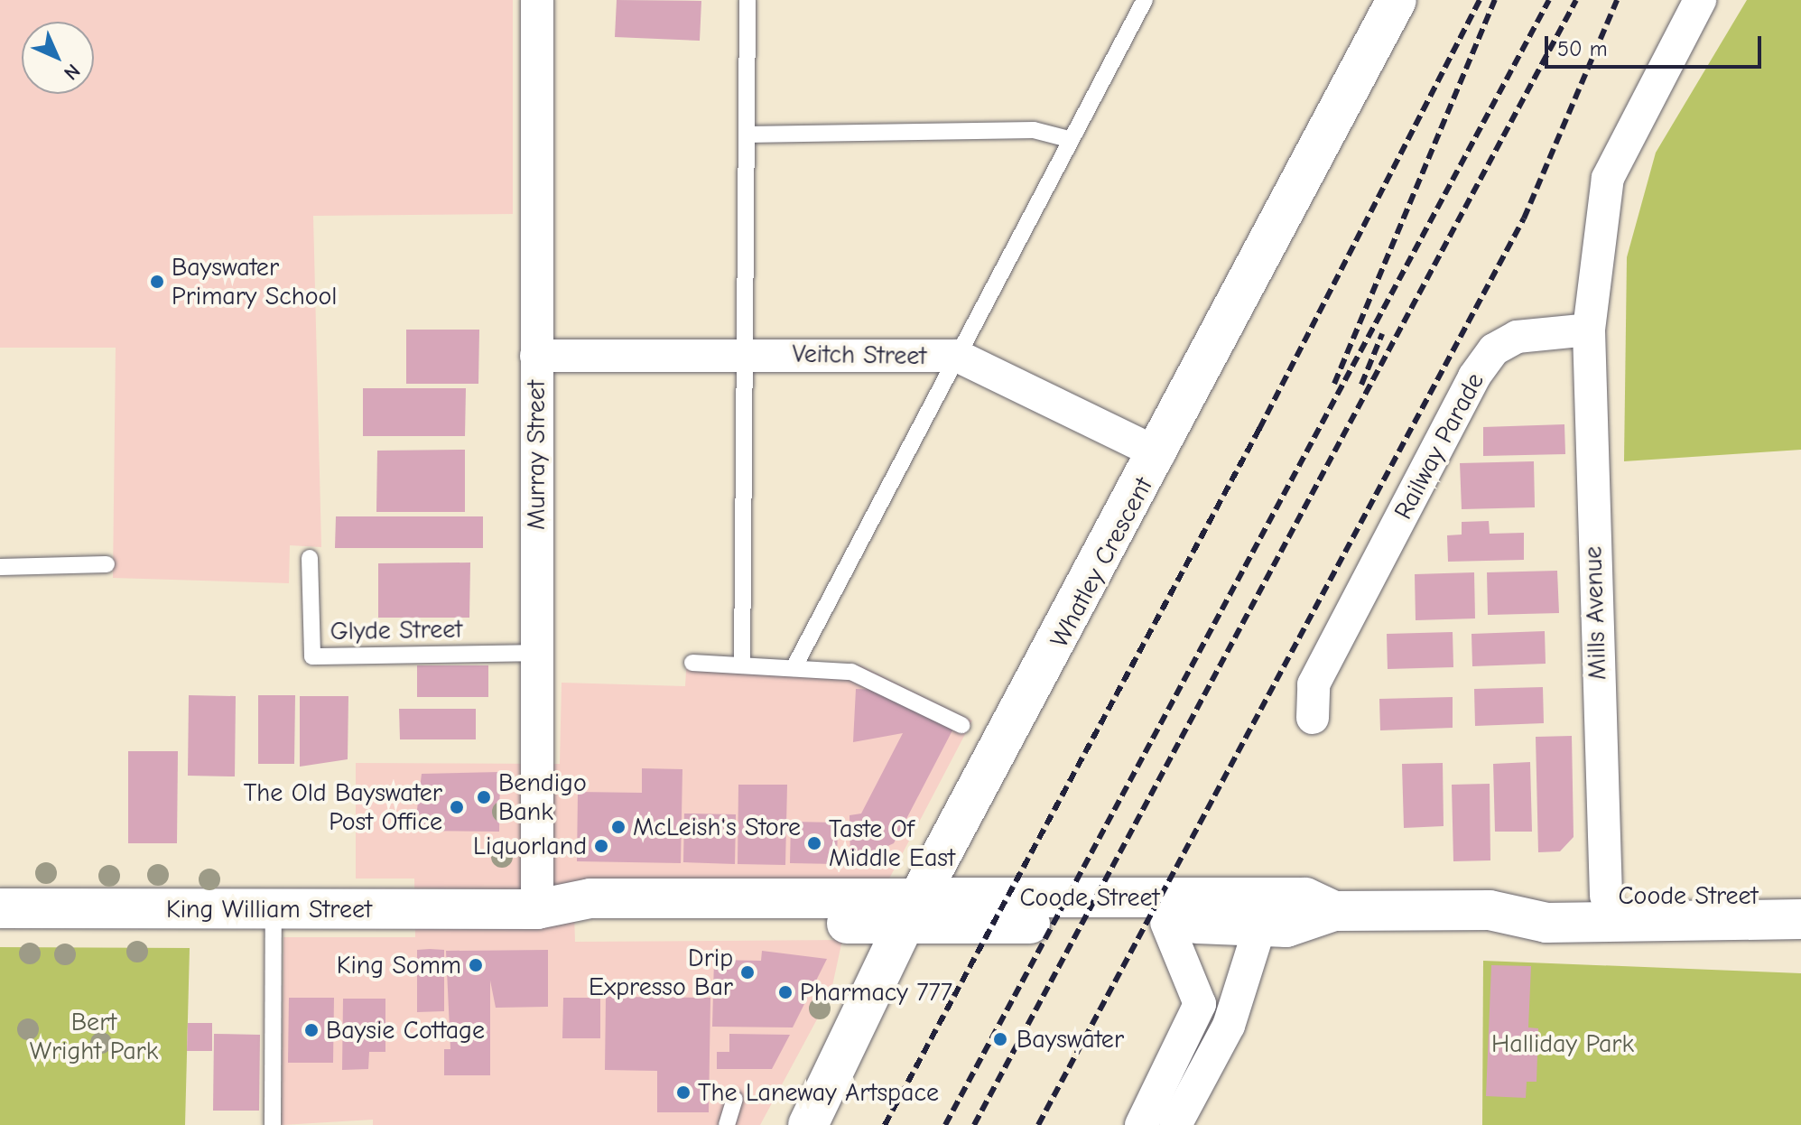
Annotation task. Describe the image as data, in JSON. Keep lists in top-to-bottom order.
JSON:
{
  "streets": {
    "main road": ["Whatley Crescent", "Coode Street", "King William Street"],
    "street": [
      "Veitch Street",
      "Railway Parade",
      "Murray Street",
      "Mills Avenue"
    ],
    "lane": ["Glyde Street"]
  },
  "crossings": [
    ["Veitch Street", "Murray Street"],
    ["Veitch Street", "Whatley Crescent"],
    ["Railway Parade", "Mills Avenue"],
    ["Murray Street", "Glyde Street"],
    ["Murray Street", "King William Street"],
    ["Whatley Crescent", "Coode Street"],
    ["Whatley Crescent", "King William Street"],
    ["Mills Avenue", "Coode Street"],
    ["Coode Street", "King William Street"]
  ],
  "parks": ["Bert Wright Park", "Halliday Park"],
  "places": [
    "Bayswater Primary School",
    "Bendigo Bank",
    "The Old Bayswater Post Office",
    "McLeish's Store",
    "Taste Of Middle East",
    "Liquorland",
    "King Somm",
    "Drip Expresso Bar",
    "Pharmacy 777",
    "Baysie Cottage",
    "Bayswater",
    "The Laneway Artspace"
  ],
  "scale_bar": "50 m",
  "north": "bottom right"
}
